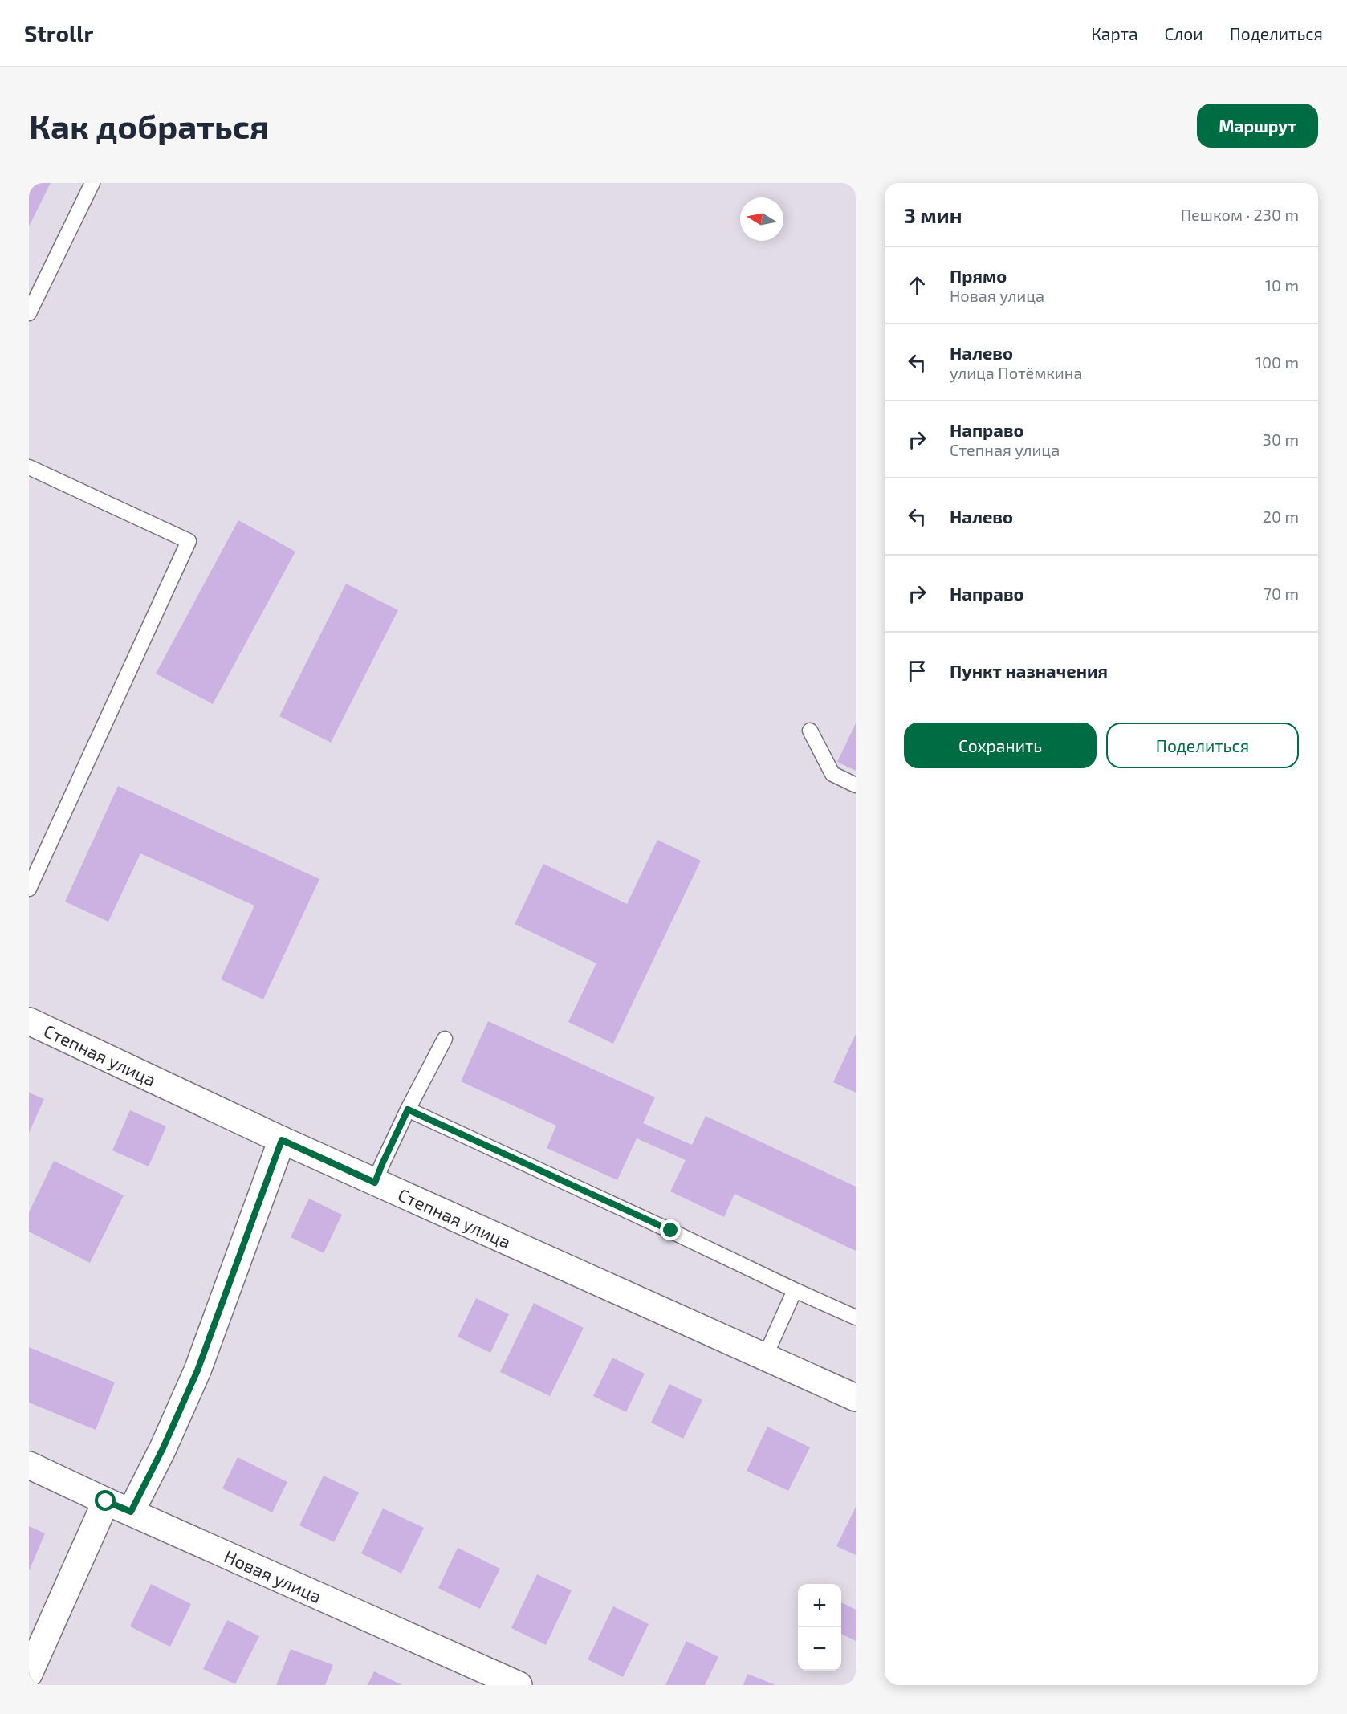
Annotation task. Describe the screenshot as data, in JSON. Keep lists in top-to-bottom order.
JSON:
{
  "streets": {
    "street": ["Степная улица", "Новая улица"]
  },
  "north": "left",
  "page": {
    "header": "Strollr",
    "nav": ["Карта", "Слои", "Поделиться"],
    "buttons": [
      "Маршрут",
      ["Сохранить", "Поделиться"]
    ],
    "title": "Как добраться",
    "heading": ["3 мин", "Пешком · 230 m"],
    "list": [
      ["Прямо", "Новая улица", "10 m"],
      ["Налево", "улица Потёмкина", "100 m"],
      ["Направо", "Степная улица", "30 m"],
      ["Налево", "20 m"],
      ["Направо", "70 m"],
      "Пункт назначения"
    ],
    "map_buttons": ["+", "−"]
  }
}
